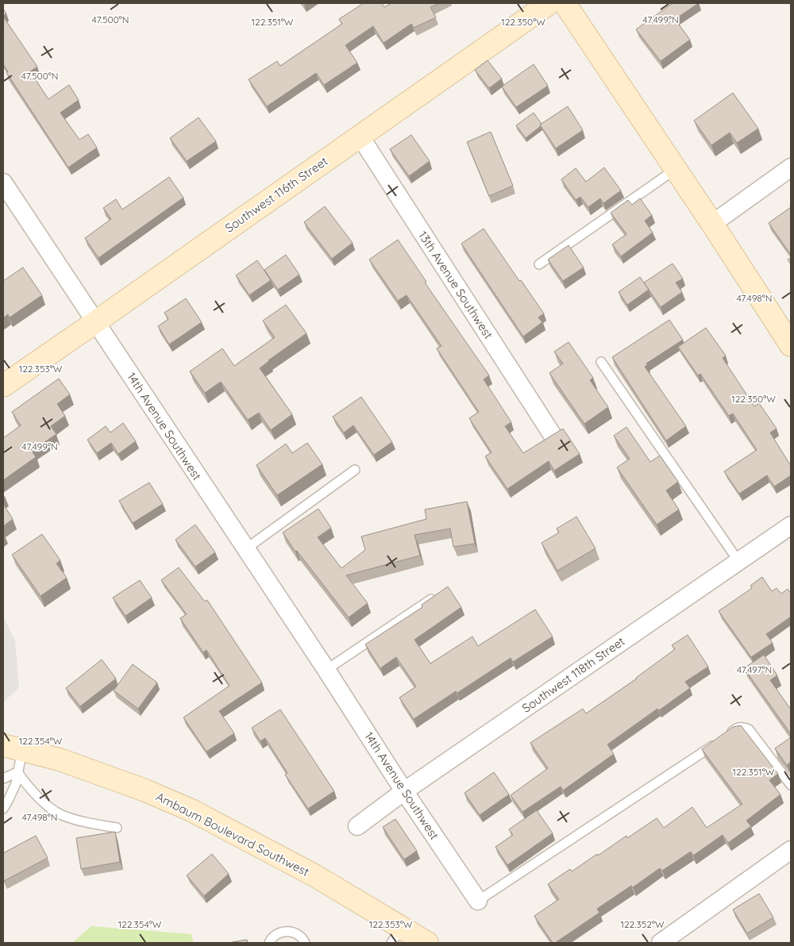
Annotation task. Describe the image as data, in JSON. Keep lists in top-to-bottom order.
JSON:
{
  "streets": {
    "street": [
      "Southwest 116th Street",
      "13th Avenue Southwest",
      "14th Avenue Southwest",
      "Southwest 118th Street",
      "Ambaum Boulevard Southwest"
    ]
  },
  "crossings": [
    ["Southwest 116th Street", "13th Avenue Southwest"],
    ["Southwest 116th Street", "14th Avenue Southwest"],
    ["14th Avenue Southwest", "Southwest 118th Street"]
  ],
  "coordinates": [
    "47.500°N",
    "47.499°N",
    "122.351°W",
    "122.350°W",
    "47.498°N",
    "122.353°W",
    "47.497°N",
    "122.354°W",
    "122.352°W"
  ]
}
